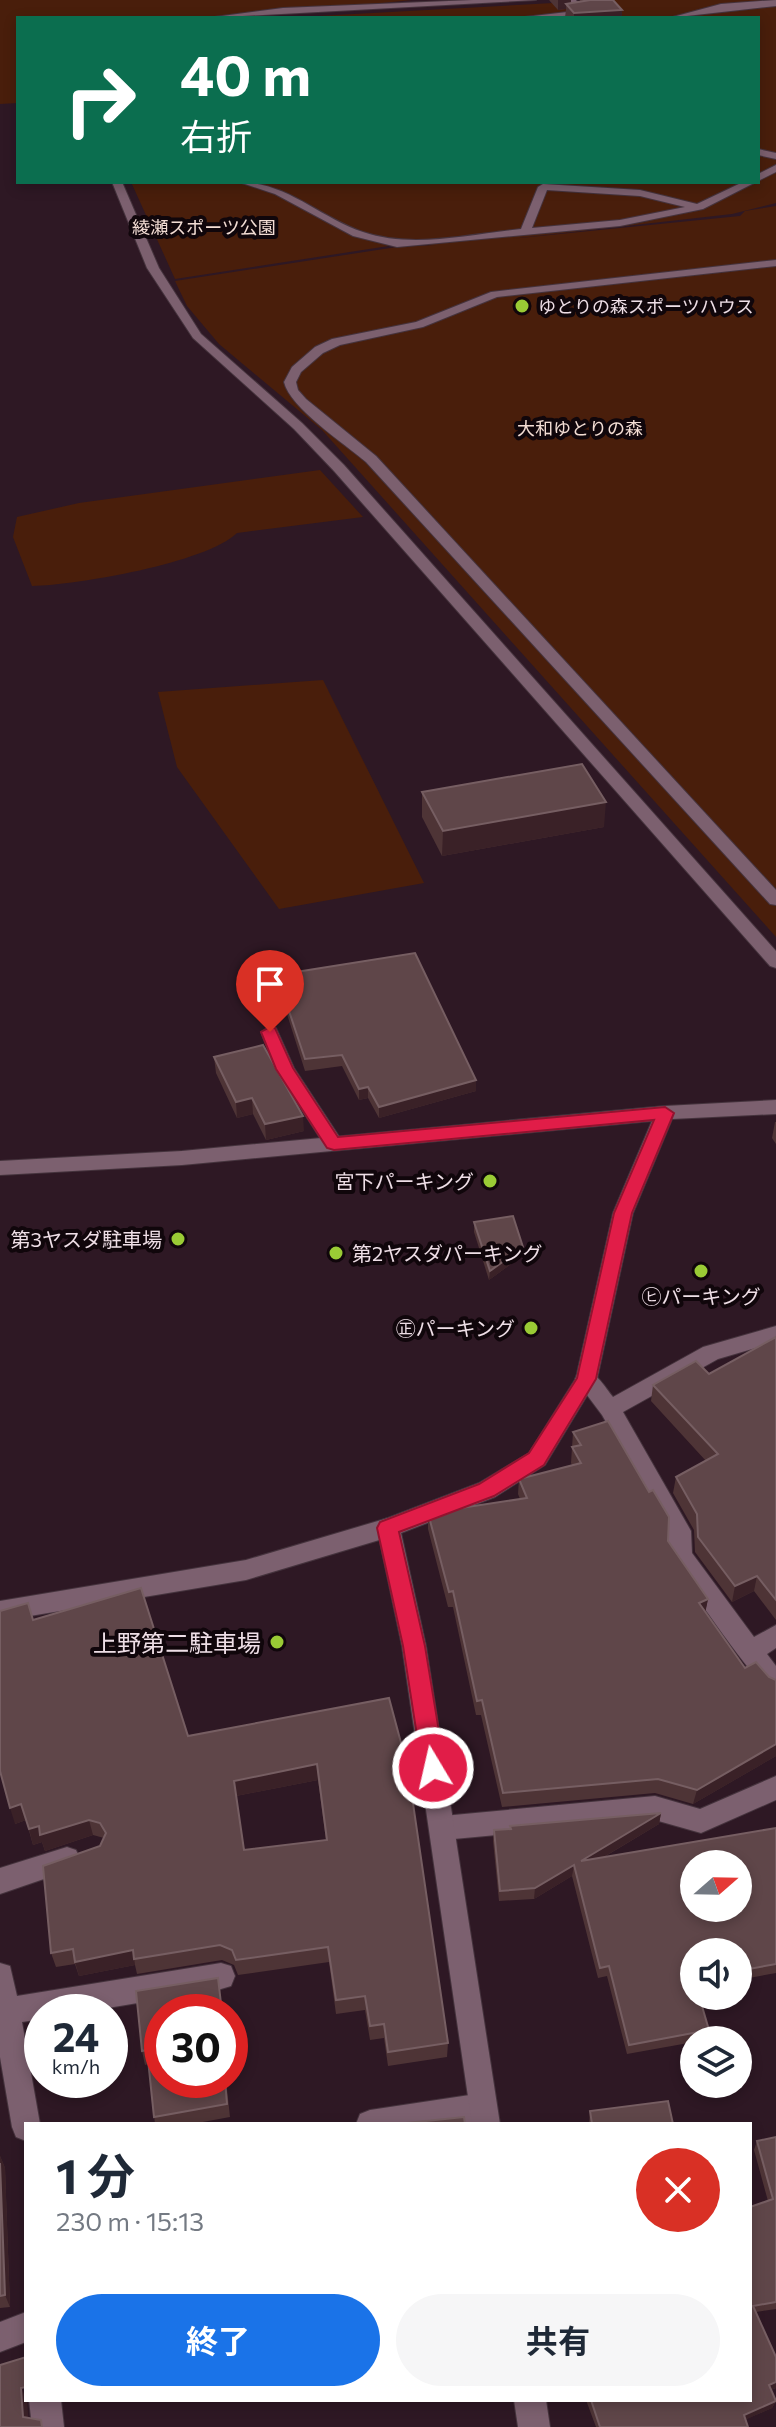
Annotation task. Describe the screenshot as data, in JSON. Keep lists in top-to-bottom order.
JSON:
{
  "parks": ["綾瀬スポーツ公園", "大和ゆとりの森"],
  "places": [
    "ゆとりの森スポーツハウス",
    "宮下パーキング",
    "第3ヤスダ駐車場",
    "第2ヤスダパーキング",
    "㋪パーキング",
    "㊣パーキング",
    "上野第二駐車場"
  ],
  "north": "right",
  "page": {
    "turn": ["40 m", "右折"],
    "speed": "24 km/h",
    "limit": "30",
    "heading": ["1 分", "230 m · 15:13"],
    "buttons": ["終了", "共有"]
  }
}
